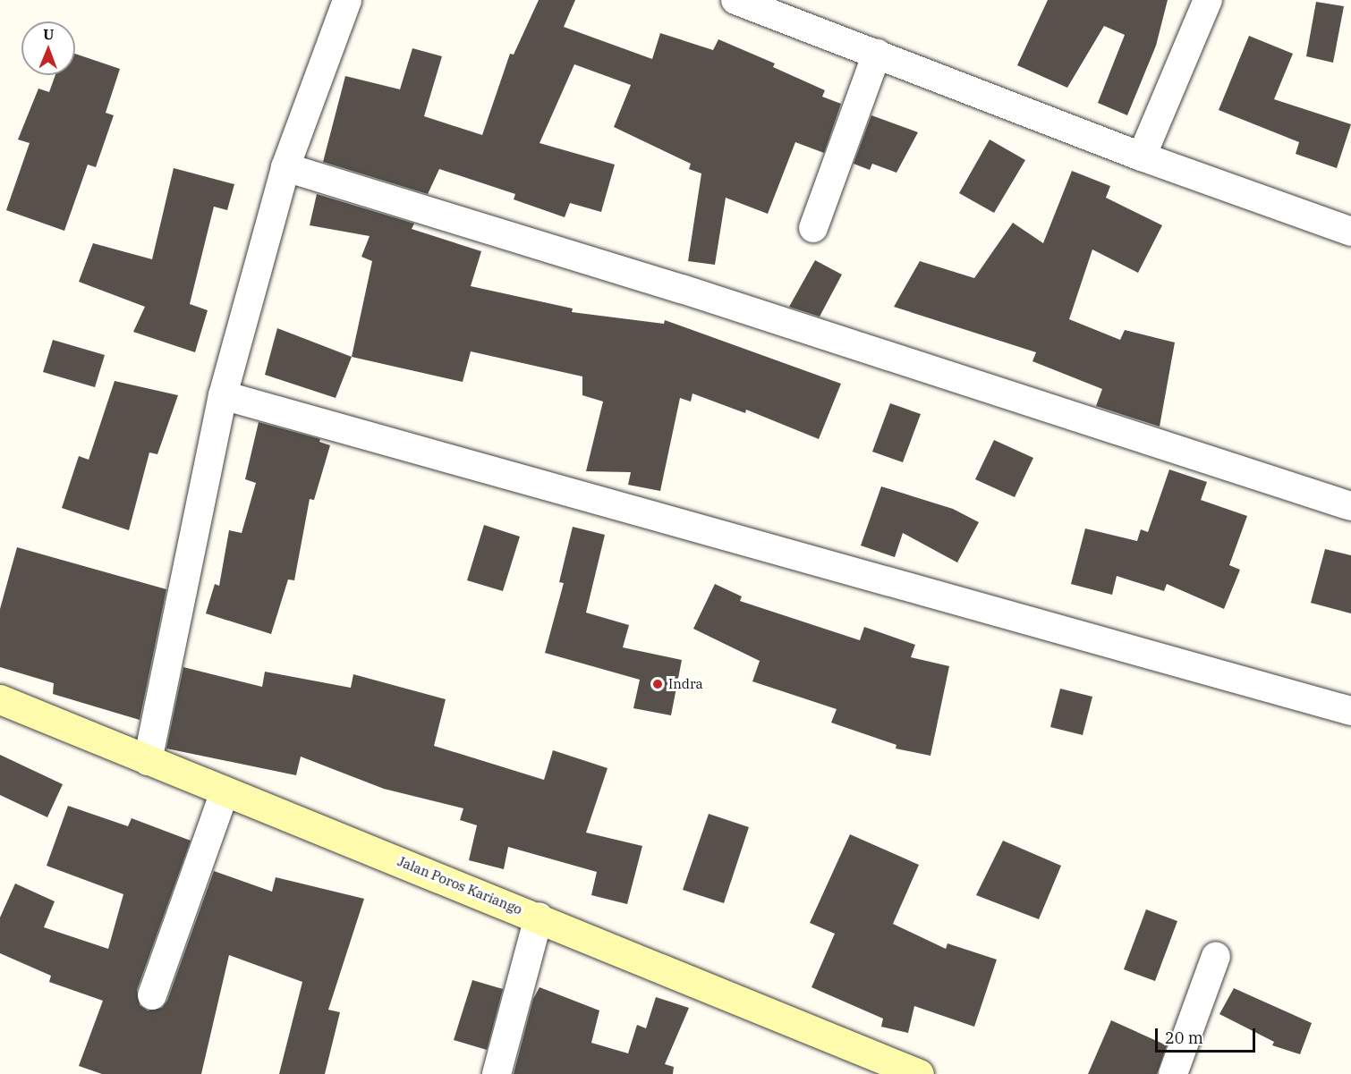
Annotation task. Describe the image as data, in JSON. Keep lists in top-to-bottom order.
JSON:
{
  "streets": {
    "main road": ["Jalan Poros Kariango"]
  },
  "places": ["Indra"],
  "scale_bar": "20 m",
  "north": "top"
}
